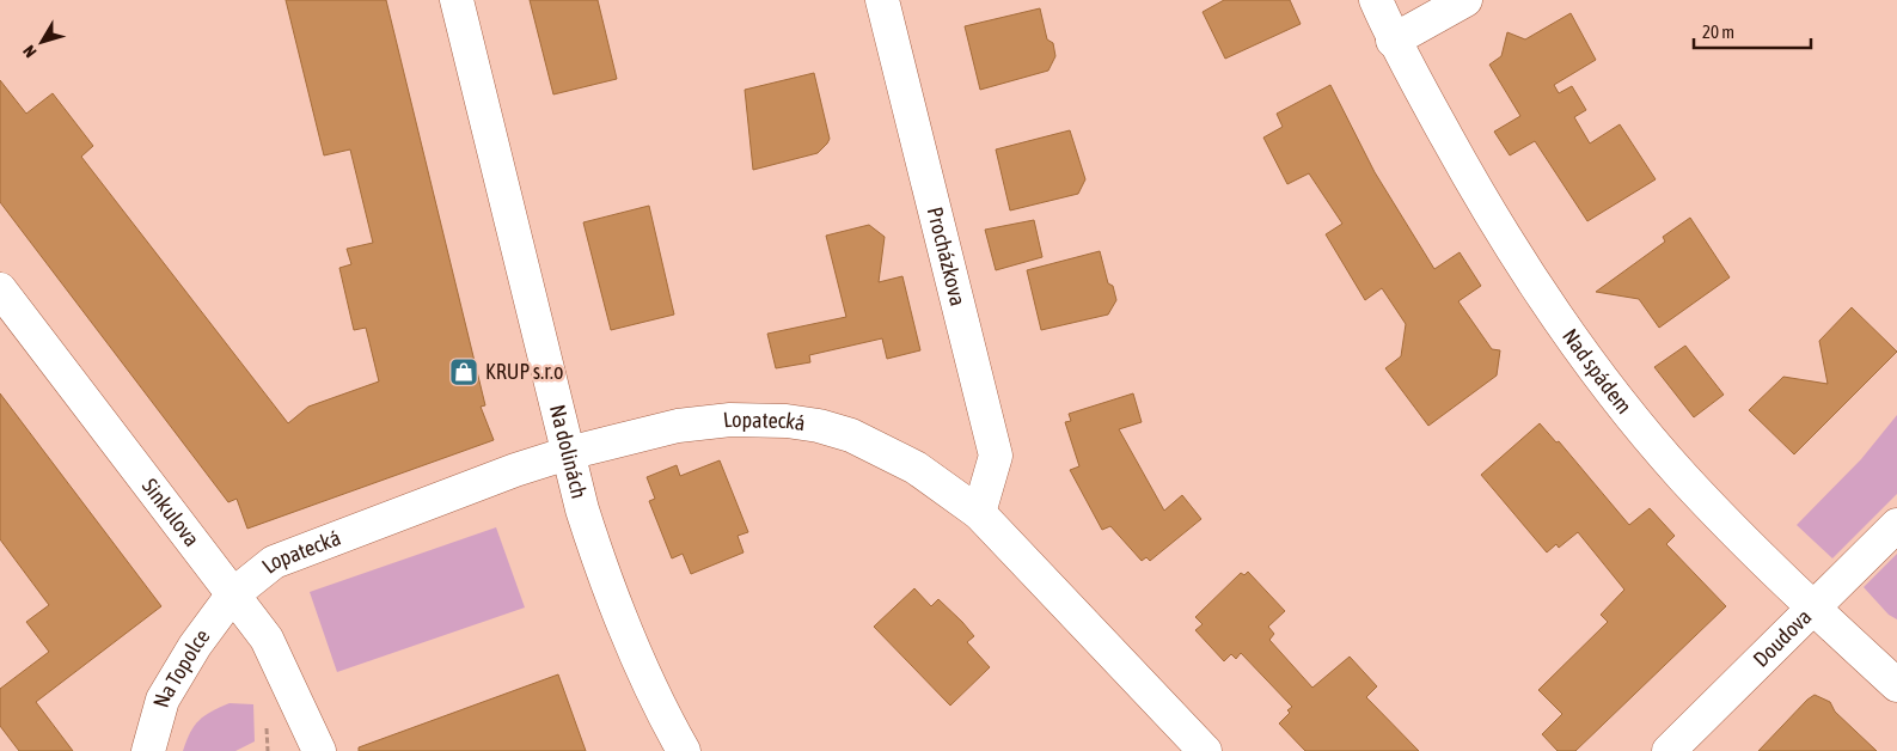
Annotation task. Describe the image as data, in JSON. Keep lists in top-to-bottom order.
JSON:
{
  "streets": {
    "street": [
      "Procházkova",
      "Nad spádem",
      "Lopatecká",
      "Na dolinách",
      "Sinkulova",
      "Doudova",
      "Na Topolce"
    ]
  },
  "crossings": [
    ["Procházkova", "Lopatecká"],
    ["Nad spádem", "Doudova"],
    ["Lopatecká", "Na dolinách"],
    ["Lopatecká", "Sinkulova"],
    ["Lopatecká", "Na Topolce"],
    ["Sinkulova", "Na Topolce"]
  ],
  "places": {
    "shop": ["KRUP s.r.o"]
  },
  "scale_bar": "20 m",
  "north": "bottom left"
}
